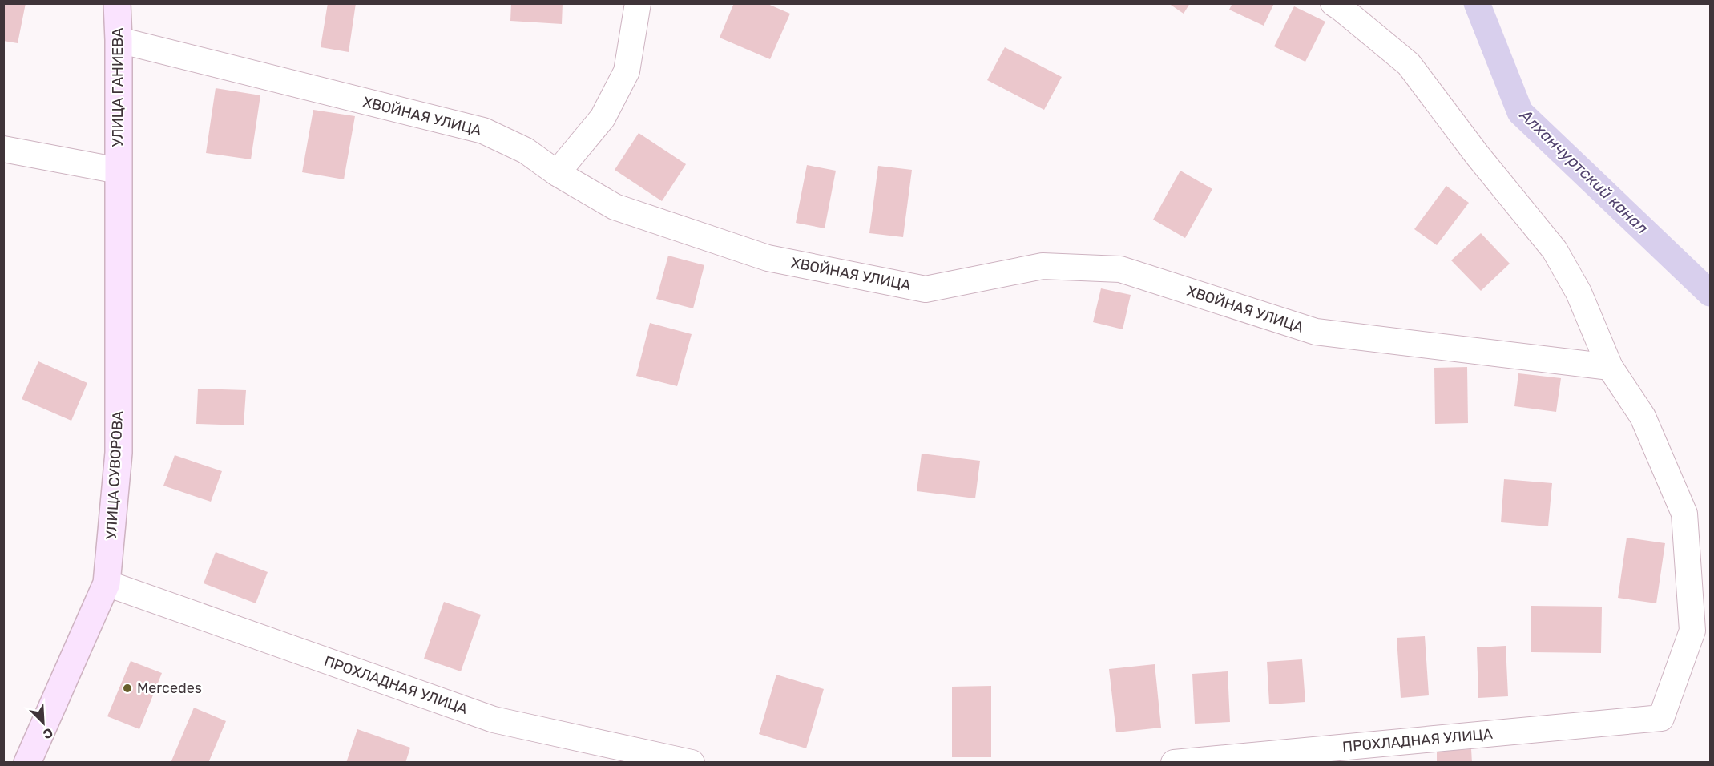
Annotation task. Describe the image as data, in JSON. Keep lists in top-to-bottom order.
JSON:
{
  "streets": {
    "main road": ["УЛИЦА ГАНИЕВА", "УЛИЦА СУВОРОВА"],
    "street": ["ХВОЙНАЯ УЛИЦА", "ПРОХЛАДНАЯ УЛИЦА"]
  },
  "crossings": [
    ["УЛИЦА ГАНИЕВА", "ХВОЙНАЯ УЛИЦА"],
    ["УЛИЦА ГАНИЕВА", "УЛИЦА СУВОРОВА"],
    ["ХВОЙНАЯ УЛИЦА", "ПРОХЛАДНАЯ УЛИЦА"],
    ["УЛИЦА СУВОРОВА", "ПРОХЛАДНАЯ УЛИЦА"]
  ],
  "water": ["Алханчуртский канал"],
  "places": ["Mercedes"],
  "north": "bottom right"
}
